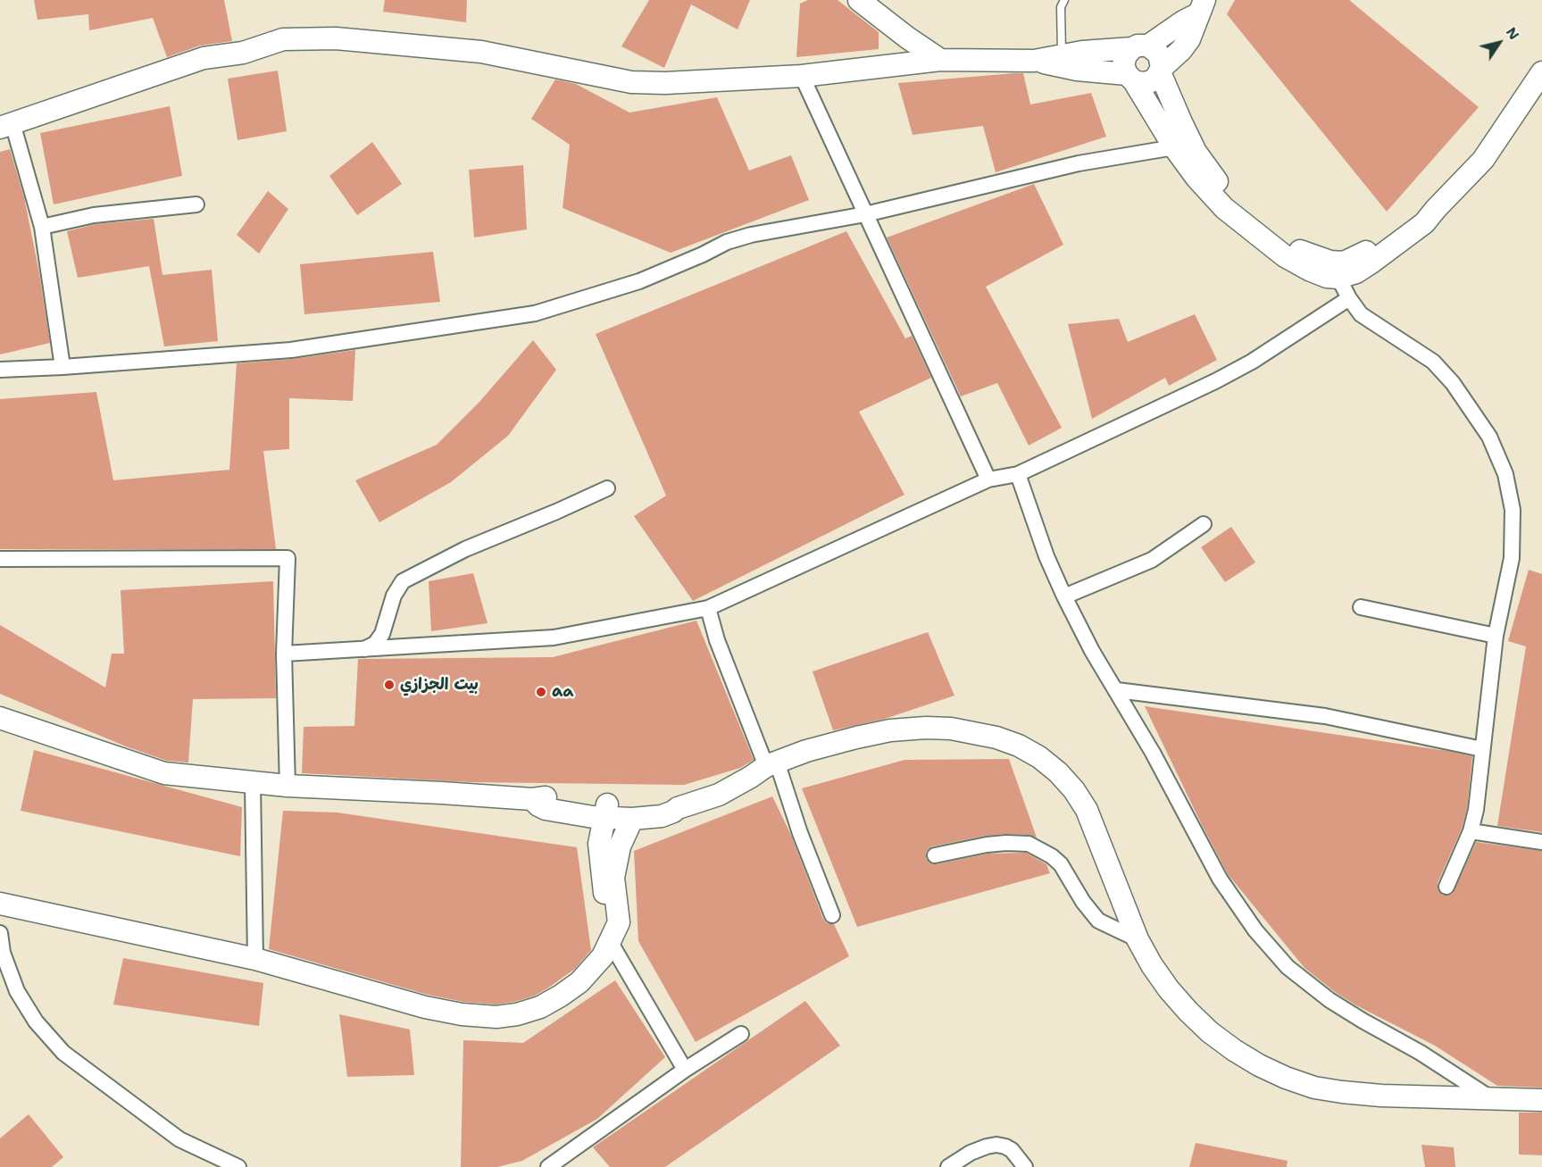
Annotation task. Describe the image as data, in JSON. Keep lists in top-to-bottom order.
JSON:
{
  "places": ["بيت الجزازي", "aa"],
  "north": "top right"
}
